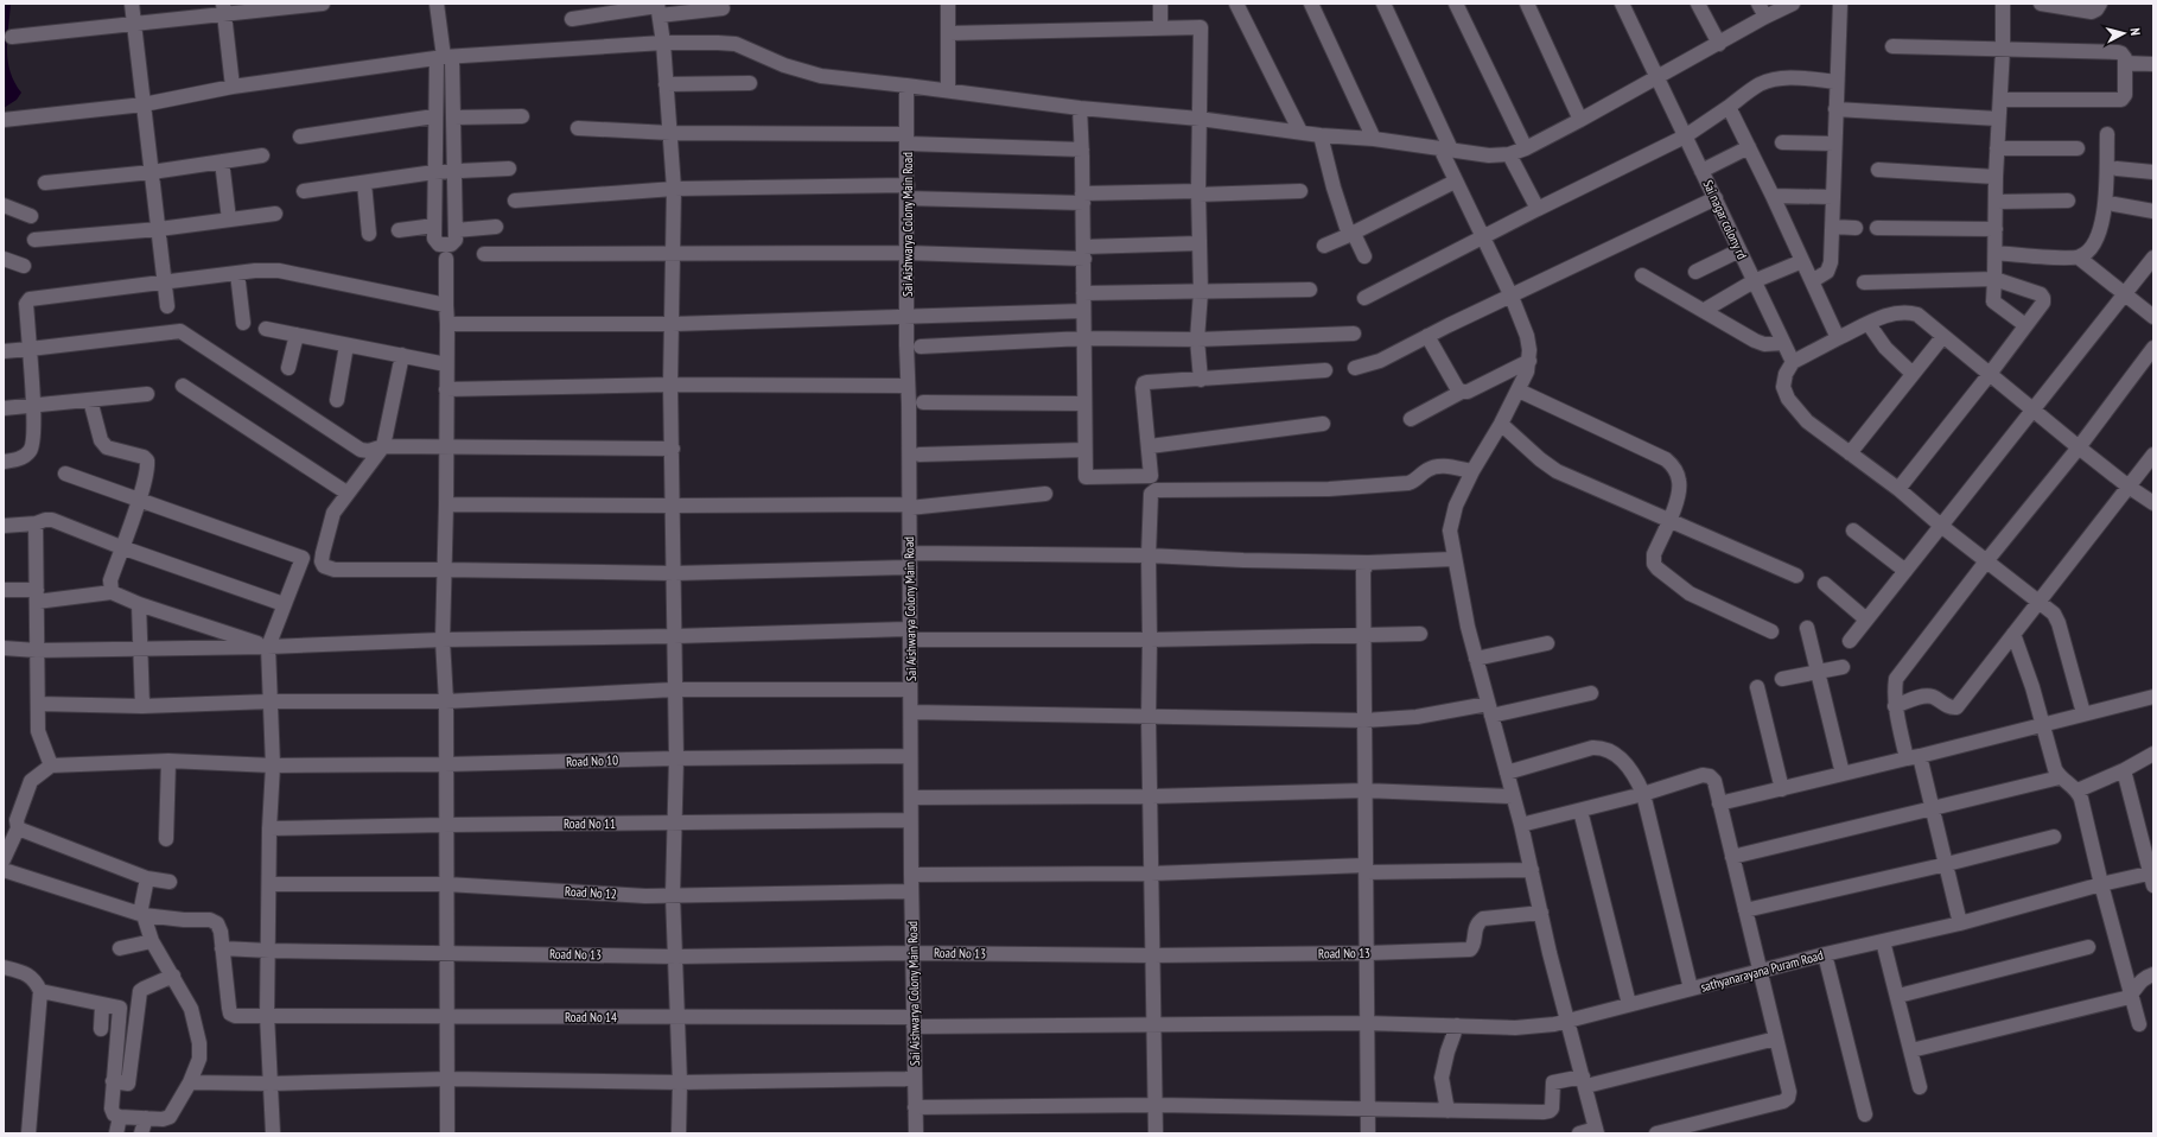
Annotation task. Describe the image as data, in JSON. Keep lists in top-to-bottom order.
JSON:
{
  "streets": {
    "street": [
      "Sai nagar colony rd",
      "Sai Aishwarya Colony Main Road",
      "Road No 10",
      "Road No 11",
      "Road No 12",
      "Road No 13",
      "sathyanarayana Puram Road",
      "Road No 14"
    ]
  },
  "crossings": [
    ["Sai Aishwarya Colony Main Road", "Road No 10"],
    ["Sai Aishwarya Colony Main Road", "Road No 11"],
    ["Sai Aishwarya Colony Main Road", "Road No 12"],
    ["Sai Aishwarya Colony Main Road", "Road No 13"],
    ["Sai Aishwarya Colony Main Road", "Road No 14"],
    ["Road No 13", "Road No 14"],
    ["sathyanarayana Puram Road", "Road No 14"]
  ],
  "north": "right"
}
